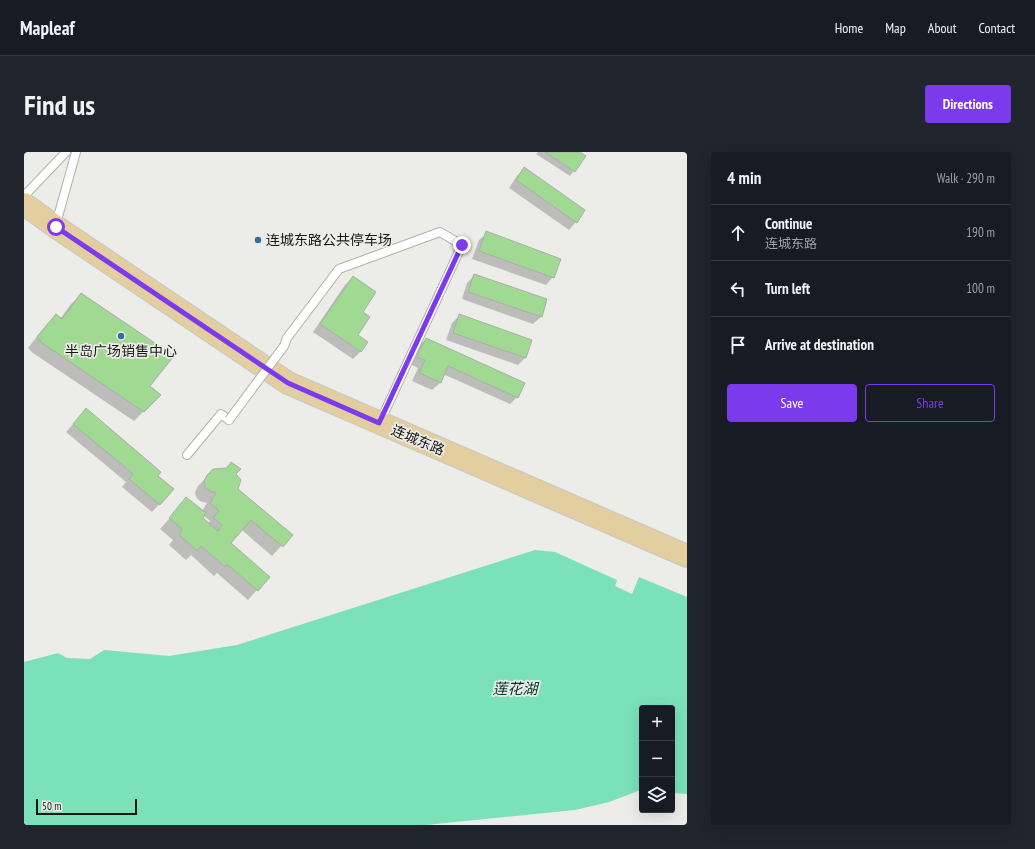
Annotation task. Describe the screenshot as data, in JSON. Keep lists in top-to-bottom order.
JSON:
{
  "streets": {
    "main road": ["连城东路"]
  },
  "water": ["莲花湖"],
  "places": ["连城东路公共停车场", "半岛广场销售中心"],
  "scale_bar": "50 m",
  "page": {
    "header": "Mapleaf",
    "nav": [
      "Home",
      "Map",
      "About",
      "Contact"
    ],
    "buttons": [
      "Directions",
      ["Save", "Share"]
    ],
    "title": "Find us",
    "heading": ["4 min", "Walk · 290 m"],
    "list": [
      ["Continue", "连城东路", "190 m"],
      ["Turn left", "100 m"],
      "Arrive at destination"
    ],
    "map_buttons": ["+", "−"],
    "scale": "50 m"
  }
}
